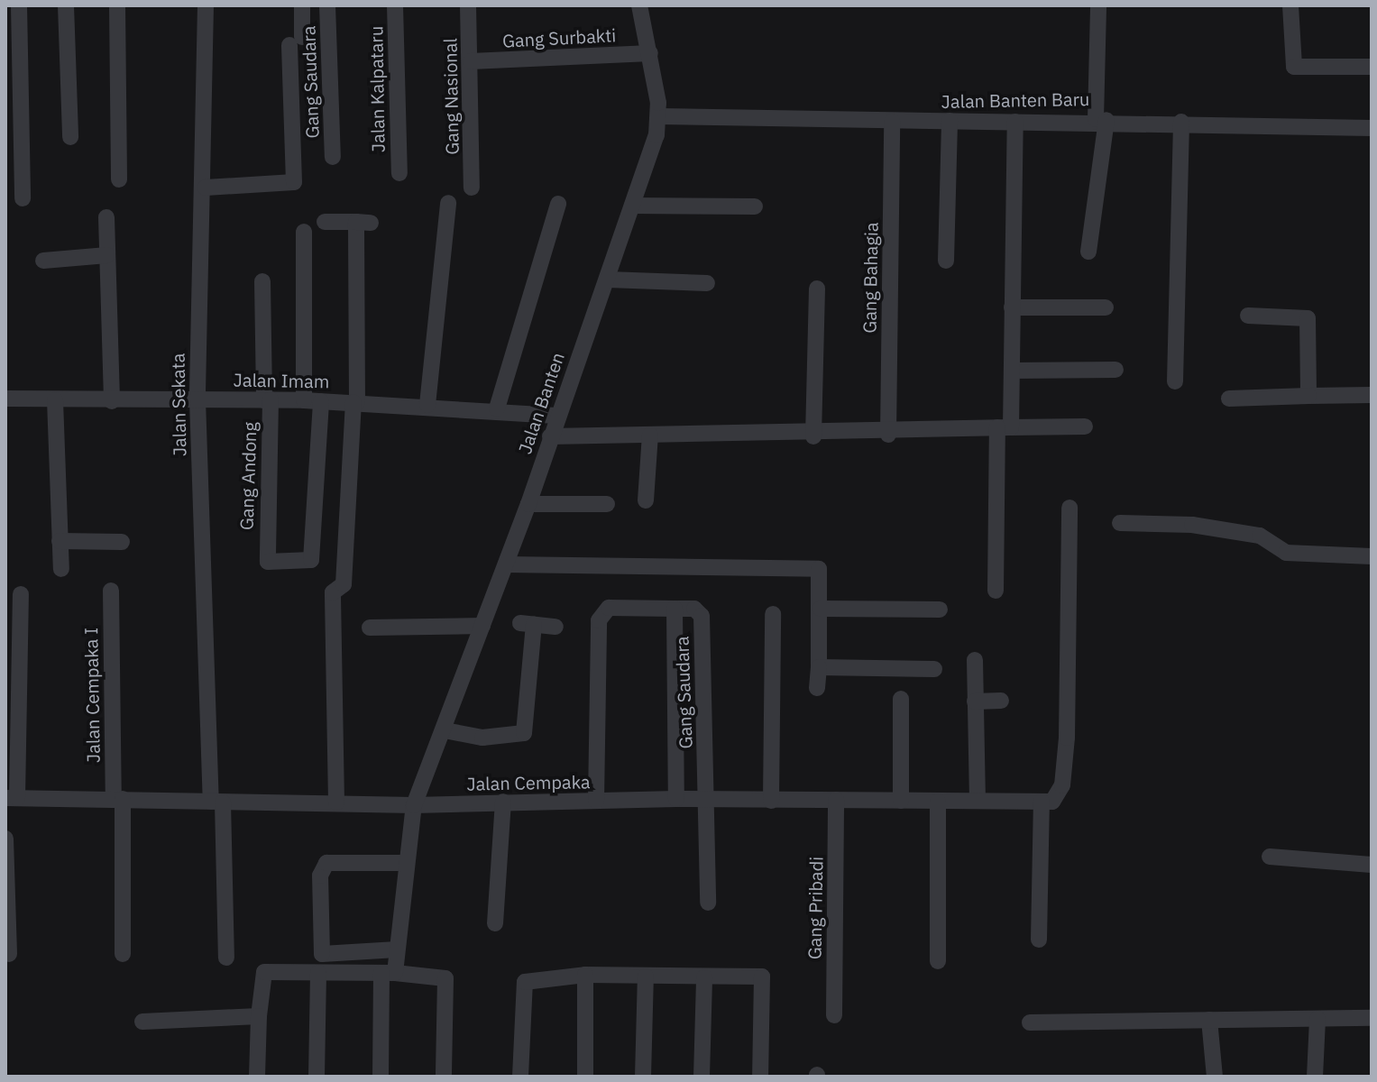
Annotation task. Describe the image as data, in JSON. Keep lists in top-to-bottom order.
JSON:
{
  "streets": {
    "street": [
      "Gang Surbakti",
      "Gang Saudara",
      "Jalan Kalpataru",
      "Gang Nasional",
      "Jalan Banten Baru",
      "Gang Bahagia",
      "Jalan Imam",
      "Jalan Banten",
      "Jalan Sekata",
      "Gang Andong",
      "Jalan Cempaka I",
      "Jalan Cempaka",
      "Gang Pribadi"
    ]
  },
  "crossings": [
    ["Gang Surbakti", "Gang Nasional"],
    ["Gang Surbakti", "Jalan Banten"],
    ["Gang Saudara", "Jalan Cempaka"],
    ["Jalan Banten Baru", "Gang Bahagia"],
    ["Jalan Banten Baru", "Jalan Banten"],
    ["Jalan Imam", "Jalan Banten"],
    ["Jalan Imam", "Jalan Sekata"],
    ["Jalan Imam", "Gang Andong"],
    ["Jalan Banten", "Jalan Cempaka"],
    ["Jalan Sekata", "Jalan Cempaka"],
    ["Jalan Cempaka I", "Jalan Cempaka"],
    ["Jalan Cempaka", "Gang Pribadi"]
  ]
}
